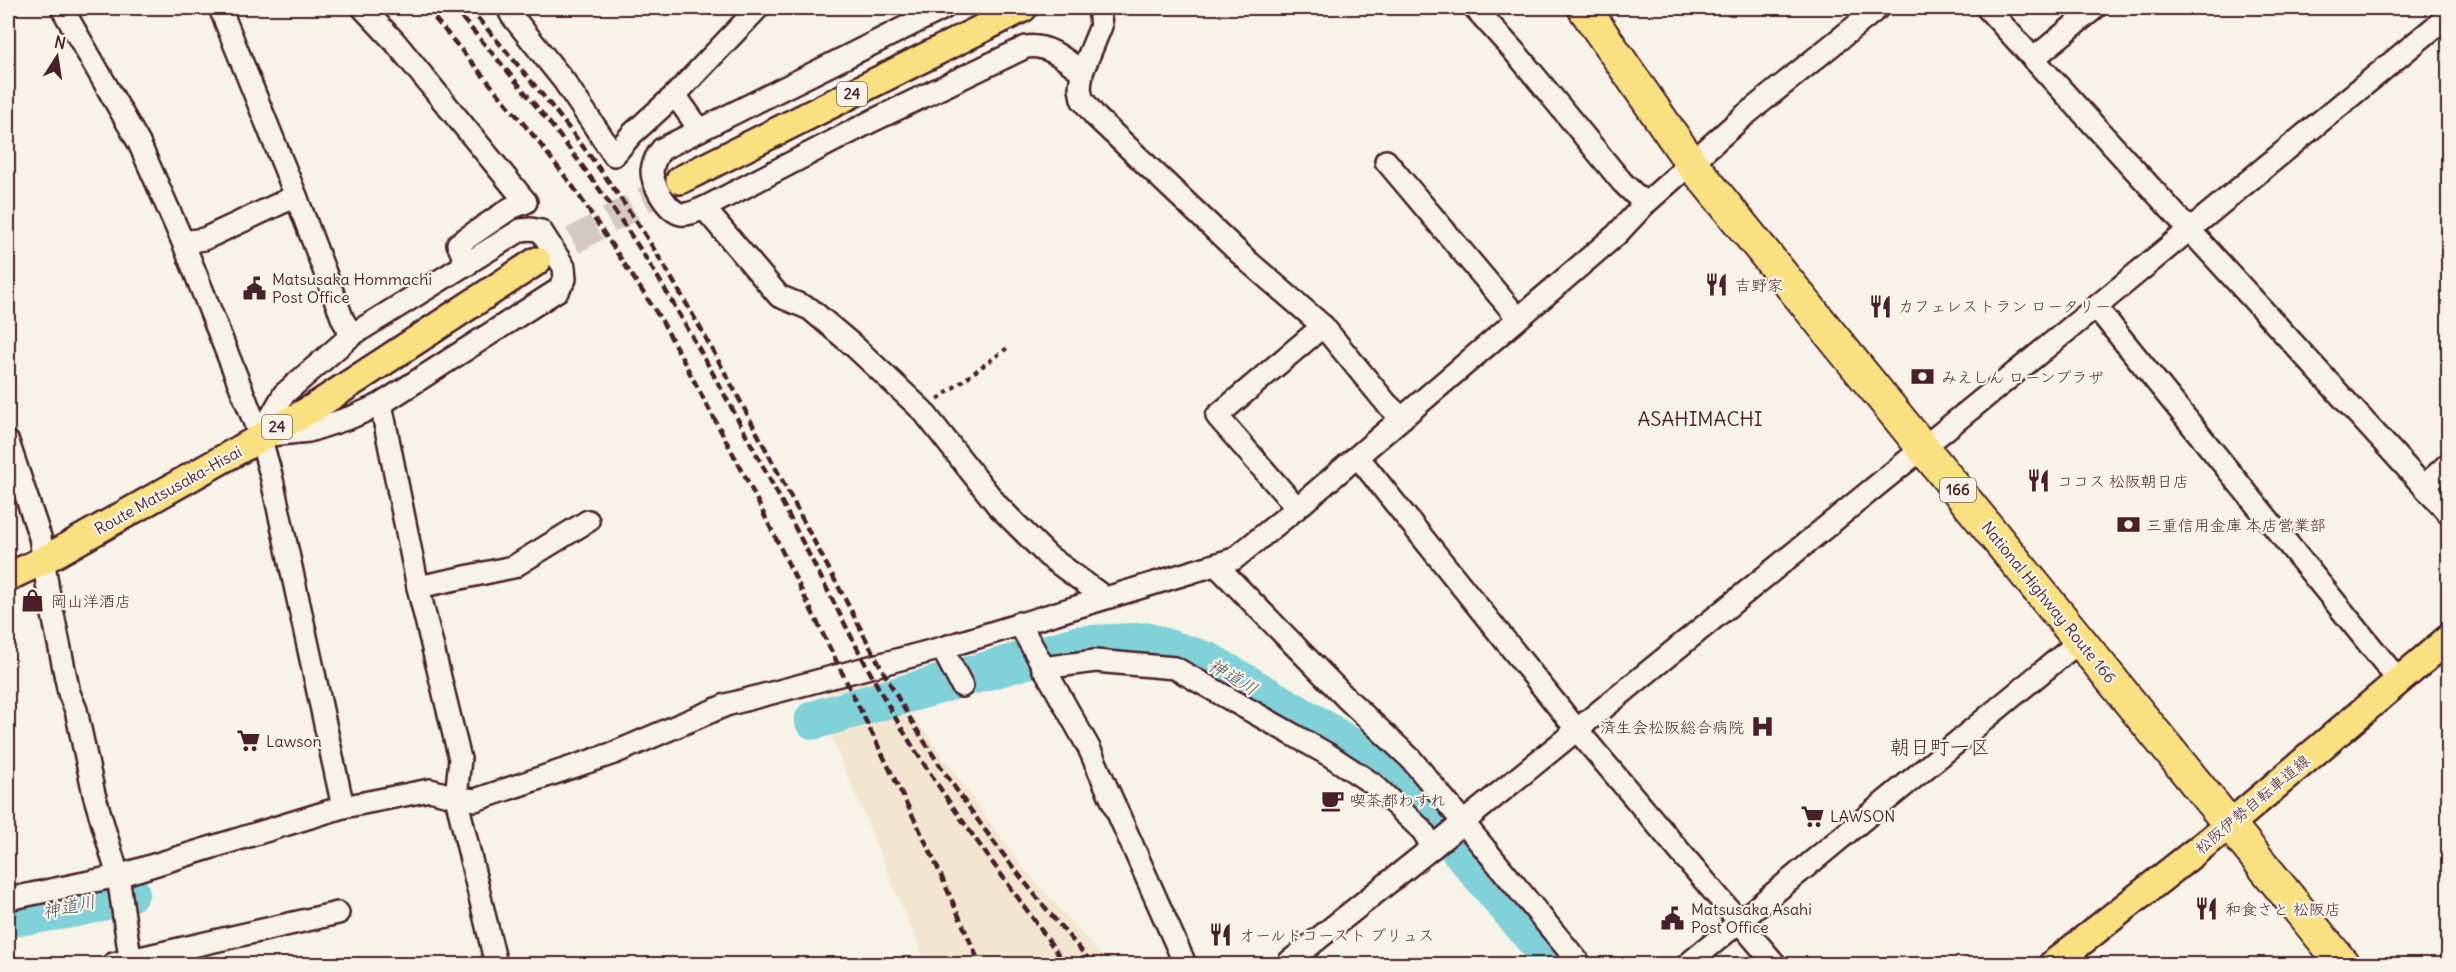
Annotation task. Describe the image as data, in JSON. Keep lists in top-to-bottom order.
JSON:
{
  "streets": {
    "highway": ["166", "National Highway Route 166"],
    "main road": ["24", "Route Matsusaka-Hisai", "松阪伊勢自転車道線"]
  },
  "crossings": [
    ["National Highway Route 166", "松阪伊勢自転車道線"]
  ],
  "districts": ["ASAHIMACHI", "朝日町一区"],
  "water": ["神道川"],
  "places": {
    "restaurant": [
      "吉野家",
      "カフェレストラン ロータリー",
      "ココス 松阪朝日店",
      "和食さと 松阪店",
      "オールドコースト プリュス"
    ],
    "public building": ["Matsusaka Hommachi Post Office", "Matsusaka Asahi Post Office"],
    "bank": ["みえしん ローンプラザ", "三重信用金庫 本店営業部"],
    "shop": ["岡山洋酒店"],
    "hospital": ["済生会松阪総合病院"],
    "supermarket": ["Lawson", "LAWSON"],
    "cafe": ["喫茶都わすれ"]
  },
  "north": "top"
}
